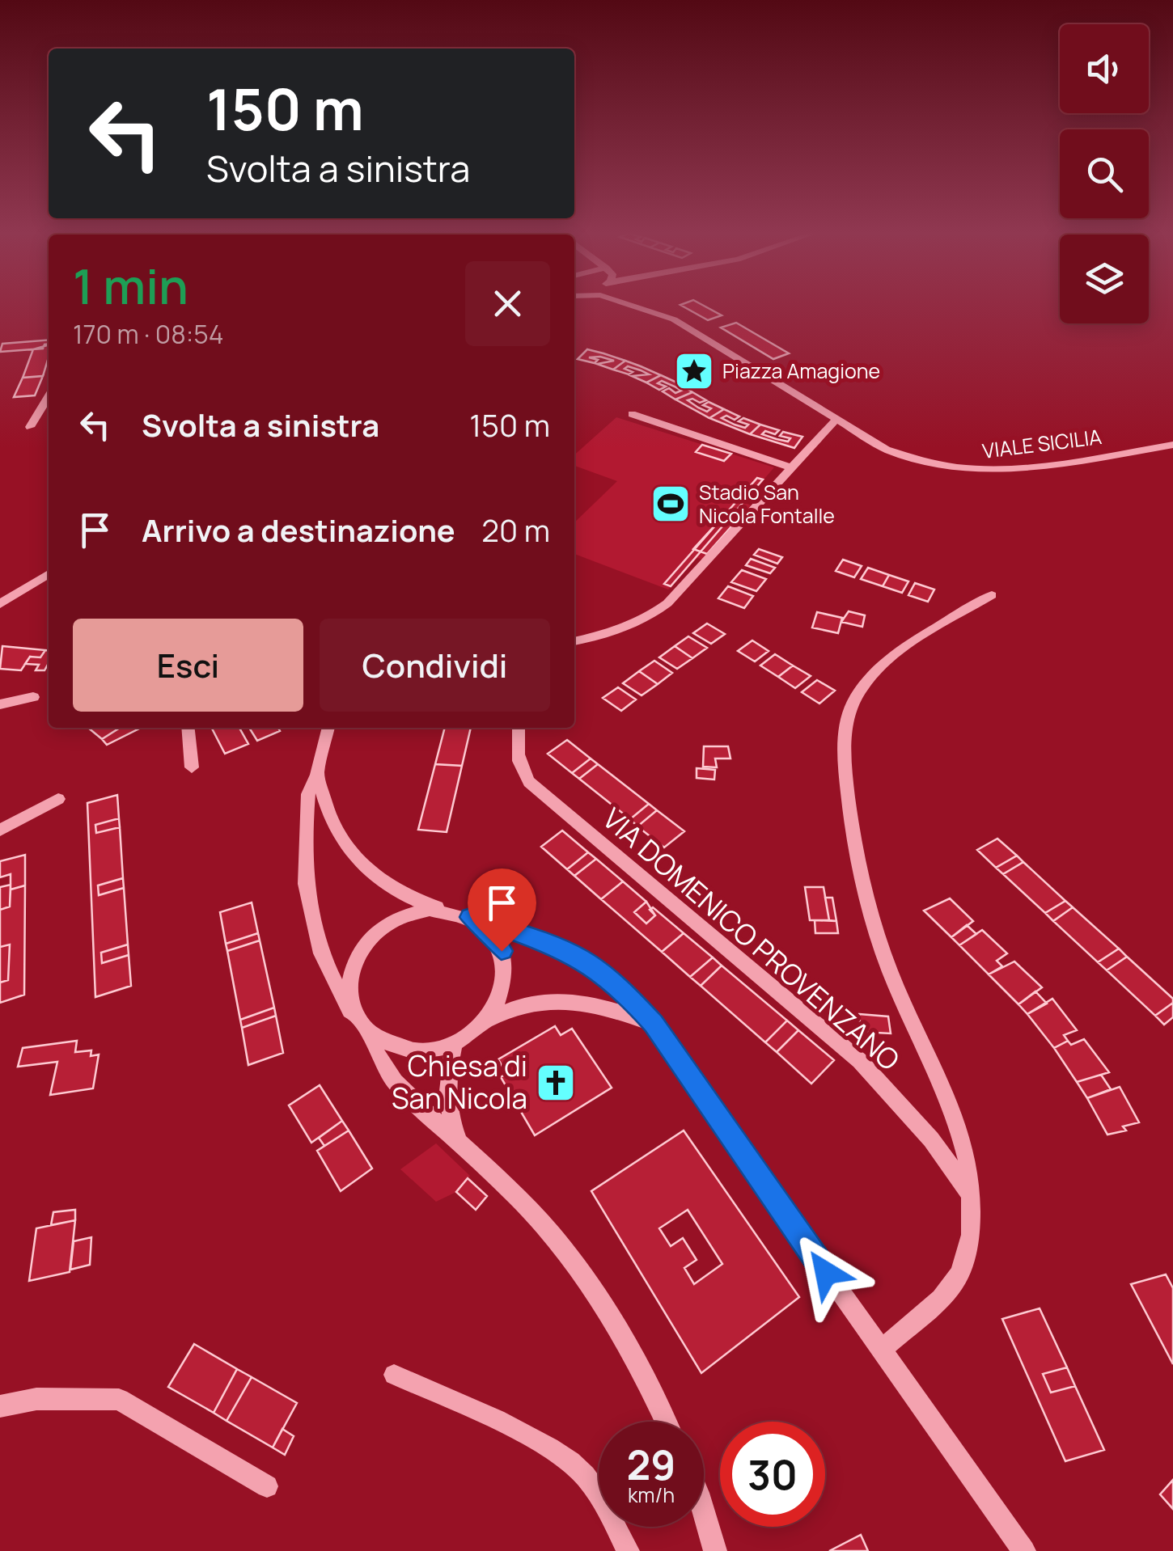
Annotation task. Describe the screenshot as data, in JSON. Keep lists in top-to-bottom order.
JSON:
{
  "streets": {
    "street": ["VIALE SICILIA", "VIA DOMENICO PROVENZANO"]
  },
  "places": {
    "place": ["Piazza Amagione"],
    "sports": ["Stadio San Nicola Fontalle"],
    "church": ["Chiesa di San Nicola"]
  },
  "page": {
    "turn": ["150 m", "Svolta a sinistra"],
    "heading": ["1 min", "170 m · 08:54"],
    "list": [
      {
        "name": "Svolta a sinistra",
        "value": "150 m"
      },
      {
        "name": "Arrivo a destinazione",
        "value": "20 m"
      }
    ],
    "buttons": ["Esci", "Condividi"],
    "speed": "29 km/h",
    "limit": "30"
  }
}
